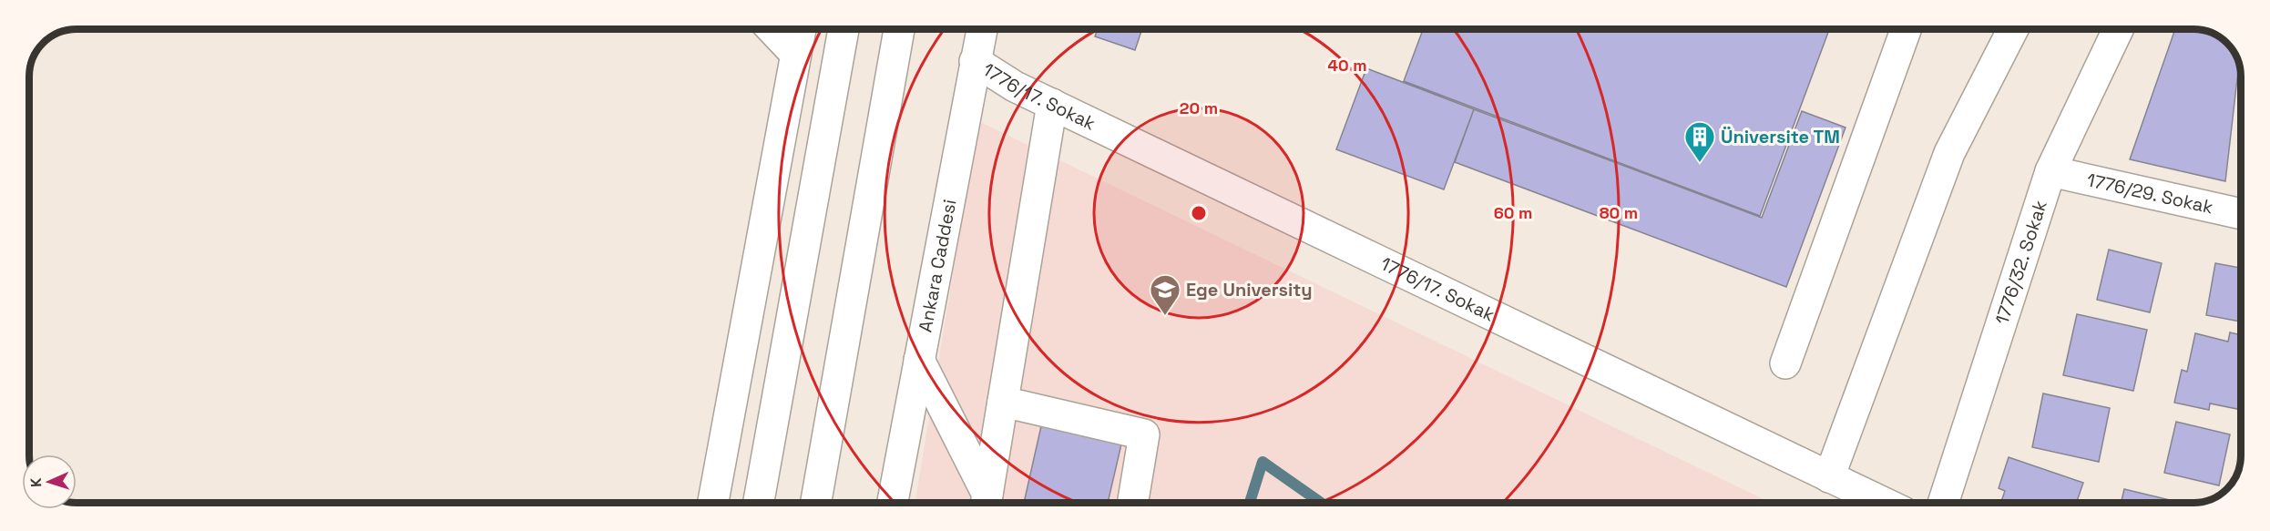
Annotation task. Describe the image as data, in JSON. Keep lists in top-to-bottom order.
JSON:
{
  "streets": {
    "main road": [
      "1776/17. Sokak",
      "1776/29. Sokak",
      "1776/32. Sokak",
      "Ankara Caddesi"
    ]
  },
  "crossings": [
    ["1776/17. Sokak", "Ankara Caddesi"],
    ["1776/29. Sokak", "1776/32. Sokak"]
  ],
  "places": {
    "building": ["Üniversite TM"],
    "school or university": ["Ege University"]
  },
  "north": "left",
  "rings": [
    "40 m",
    "20 m",
    "60 m",
    "80 m"
  ]
}
